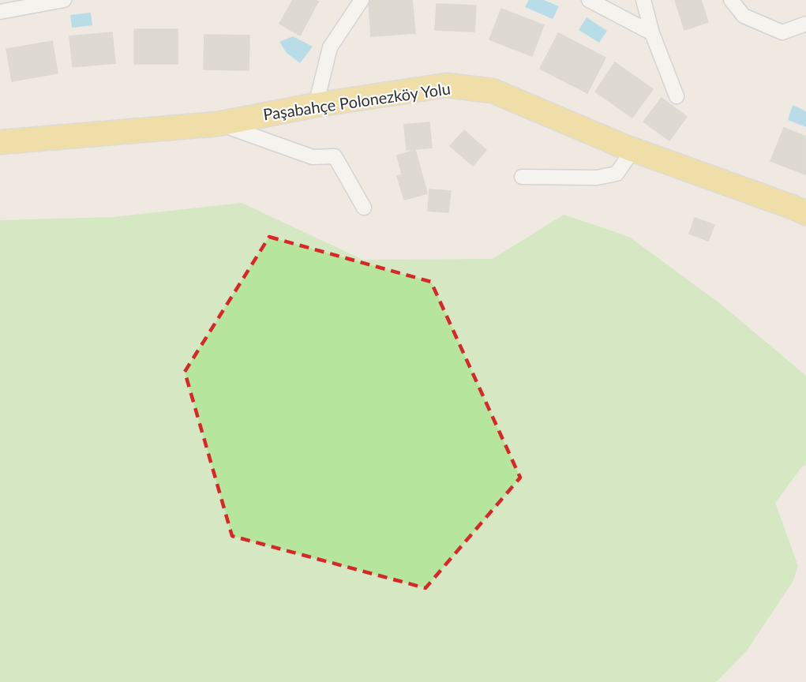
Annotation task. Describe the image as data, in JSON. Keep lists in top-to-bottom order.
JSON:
{
  "streets": {
    "main road": ["Paşabahçe Polonezköy Yolu"]
  }
}
